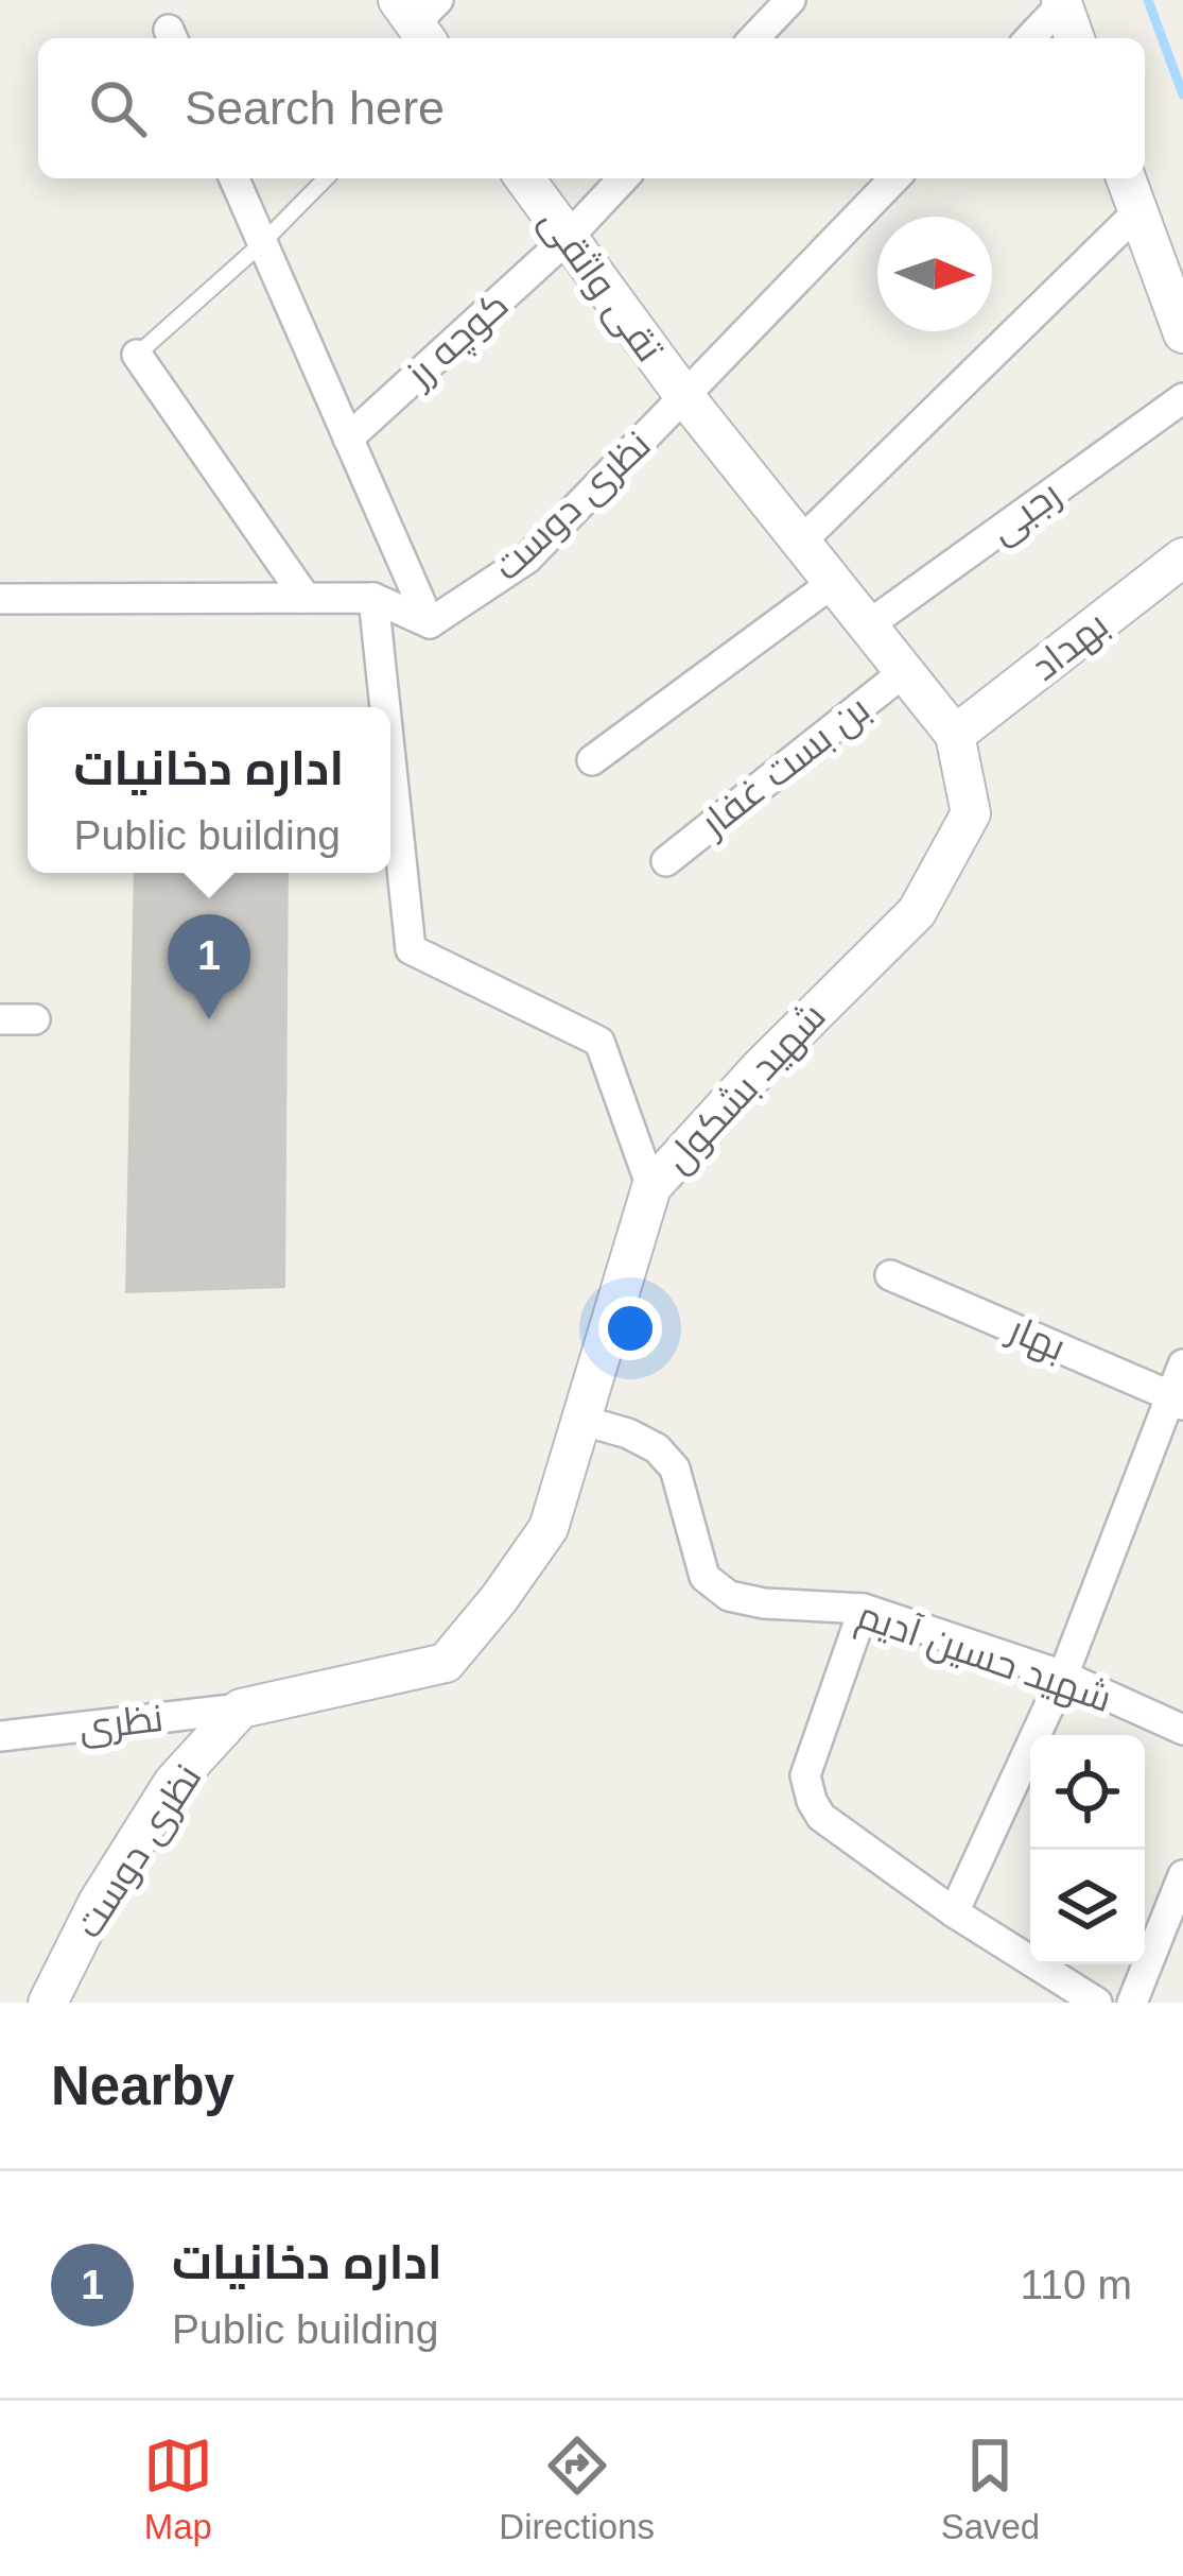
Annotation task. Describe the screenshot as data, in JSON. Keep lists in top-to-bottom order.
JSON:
{
  "streets": {
    "street": [
      "تقی واثقی",
      "کوچه رز",
      "نظری دوست",
      "رجبی",
      "بهداد",
      "بن بست غفار",
      "شهید بشکول",
      "بهار",
      "شهید حسین آدیم",
      "نظری"
    ]
  },
  "crossings": [
    ["تقی واثقی", "کوچه رز"],
    ["تقی واثقی", "نظری دوست"],
    ["تقی واثقی", "شهید بشکول"],
    ["نظری دوست", "شهید بشکول"],
    ["نظری دوست", "نظری"],
    ["رجبی", "شهید بشکول"],
    ["بهداد", "شهید بشکول"],
    ["بن بست غفار", "شهید بشکول"],
    ["شهید بشکول", "شهید حسین آدیم"],
    ["شهید بشکول", "نظری"]
  ],
  "north": "right",
  "page": {
    "search": "Search here",
    "popup": ["اداره دخانیات", "Public building"],
    "pins": "1",
    "heading": "Nearby",
    "list": [
      {
        "mark": "1",
        "name": "اداره دخانیات",
        "note": "Public building",
        "value": "110 m"
      }
    ],
    "nav": ["Map", "Directions", "Saved"]
  }
}
